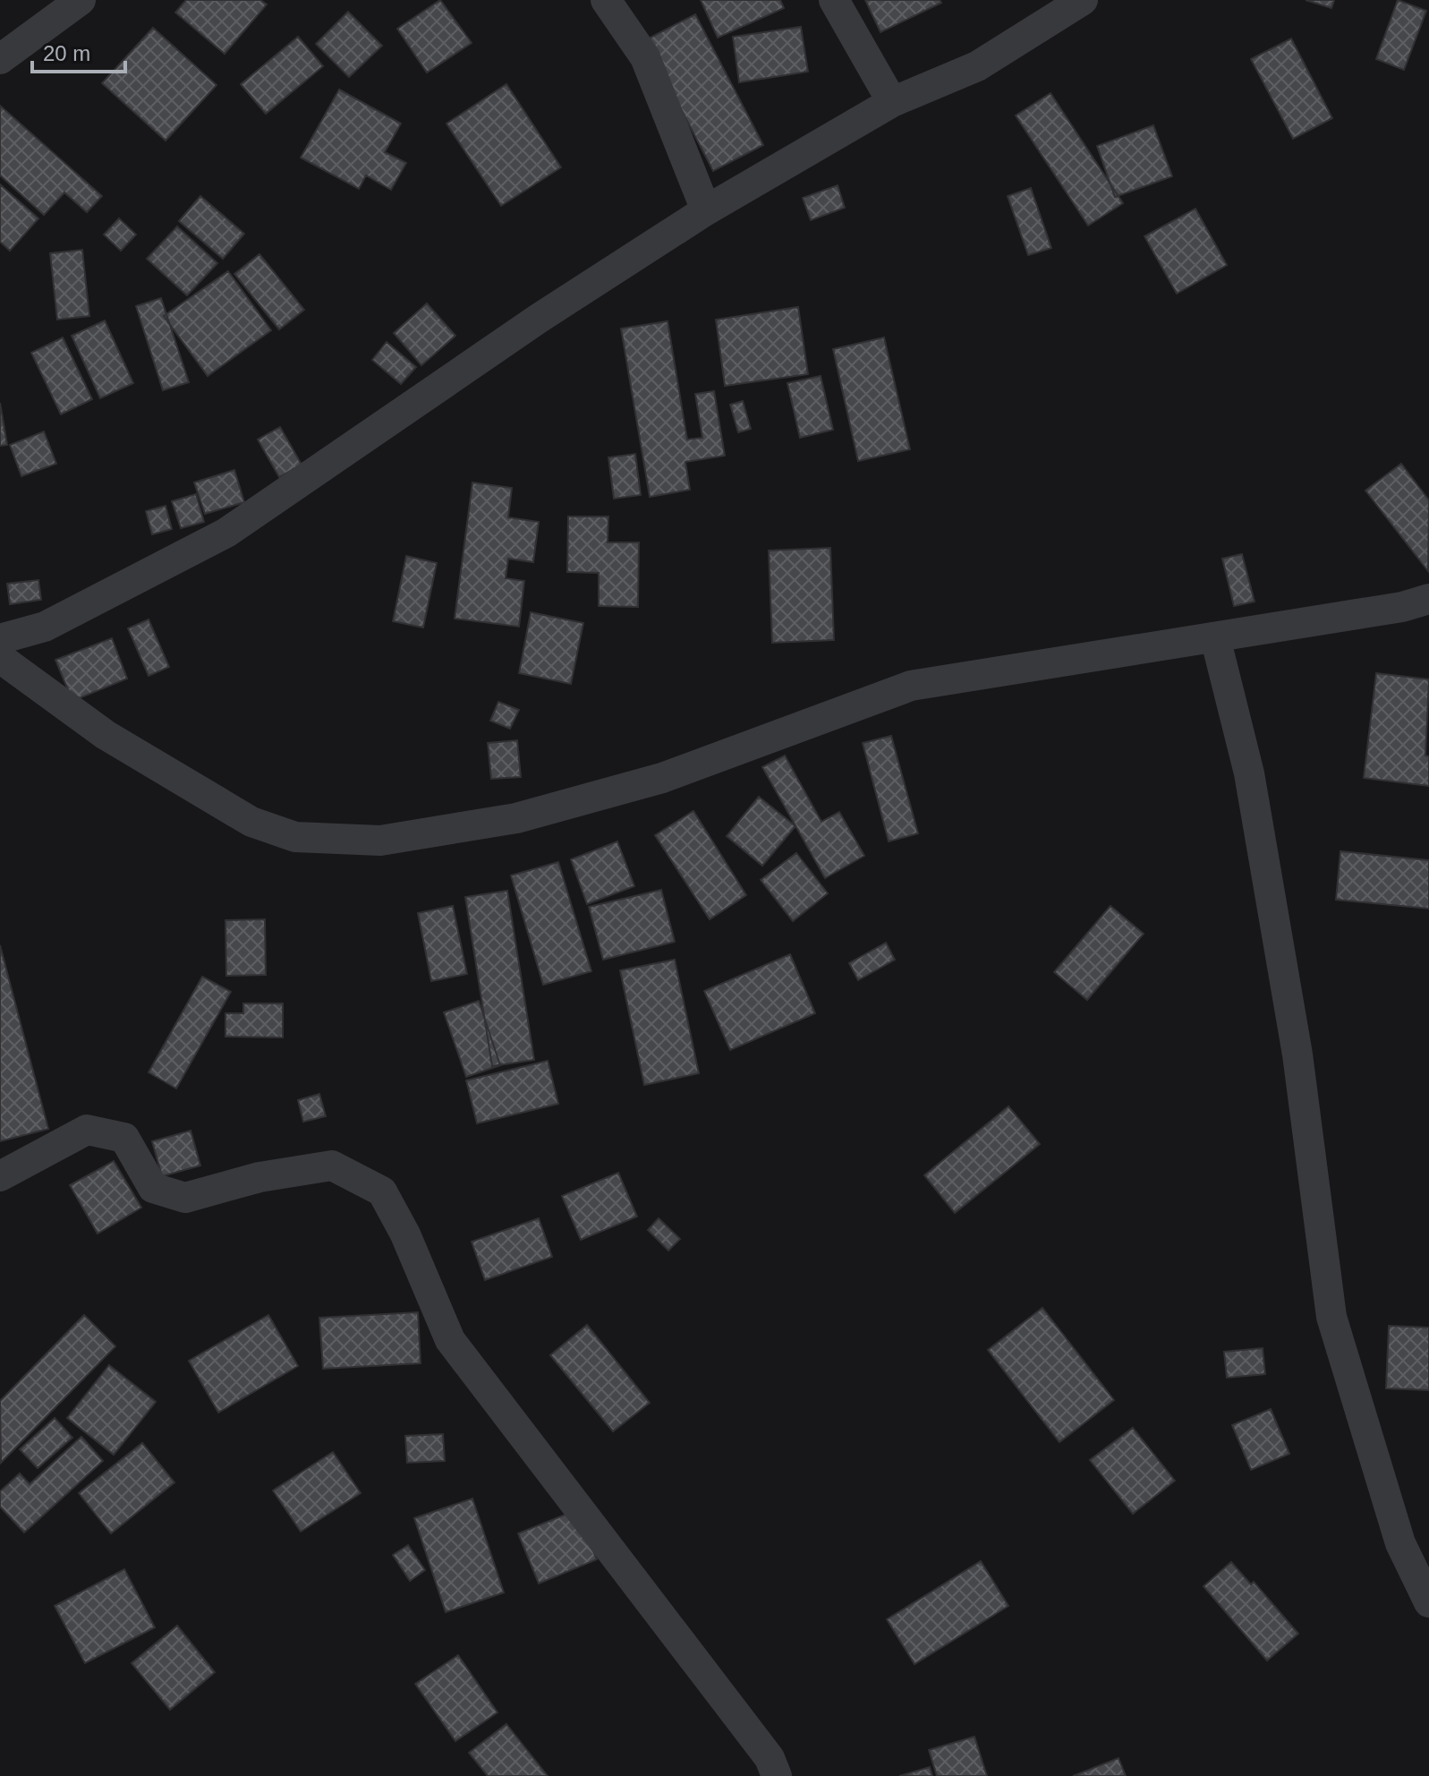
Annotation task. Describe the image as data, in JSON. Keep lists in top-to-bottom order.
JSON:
{
  "scale_bar": "20 m"
}
